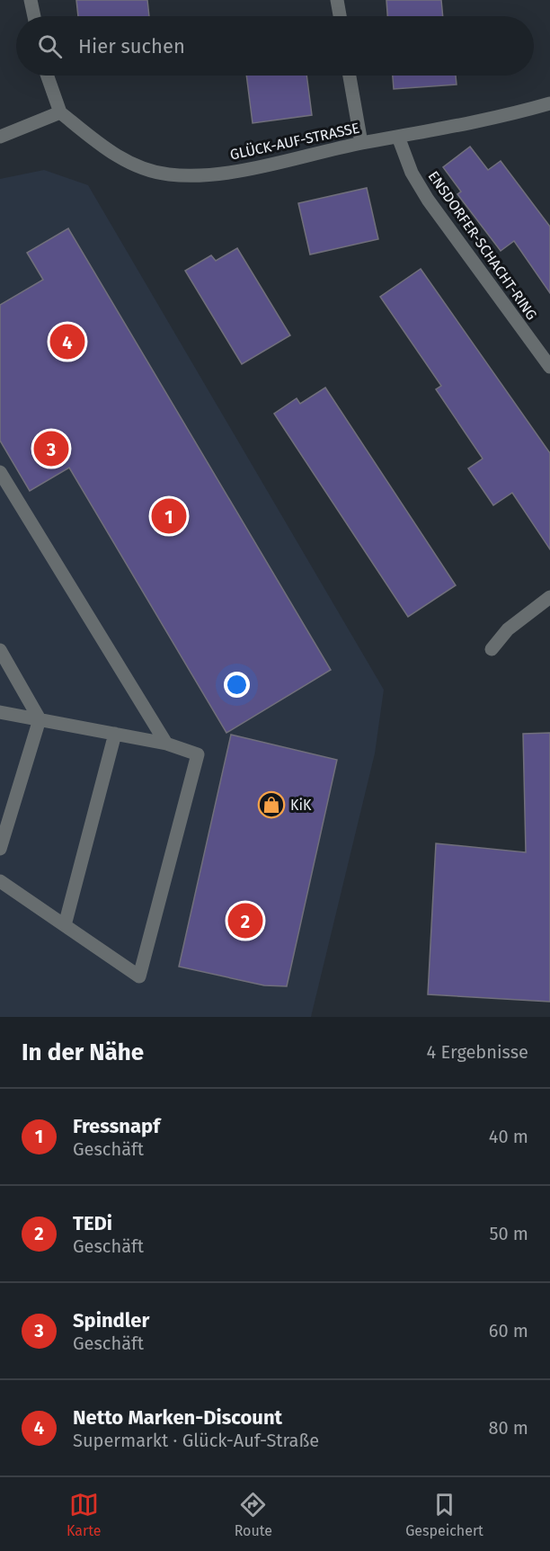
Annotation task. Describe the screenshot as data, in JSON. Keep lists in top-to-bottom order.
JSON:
{
  "streets": {
    "street": ["GLÜCK-AUF-STRASSE", "ENSDORFER-SCHACHT-RING"]
  },
  "crossings": [
    ["GLÜCK-AUF-STRASSE", "ENSDORFER-SCHACHT-RING"]
  ],
  "places": {
    "shop": ["KiK"]
  },
  "page": {
    "search": "Hier suchen",
    "pins": [
      "4",
      "3",
      "1",
      "2"
    ],
    "heading": ["In der Nähe", "4 Ergebnisse"],
    "list": [
      {
        "mark": "1",
        "name": "Fressnapf",
        "note": "Geschäft",
        "value": "40 m"
      },
      {
        "mark": "2",
        "name": "TEDi",
        "note": "Geschäft",
        "value": "50 m"
      },
      {
        "mark": "3",
        "name": "Spindler",
        "note": "Geschäft",
        "value": "60 m"
      },
      {
        "mark": "4",
        "name": "Netto Marken-Discount",
        "note": "Supermarkt · Glück-Auf-Straße",
        "value": "80 m"
      }
    ],
    "nav": ["Karte", "Route", "Gespeichert"]
  }
}
